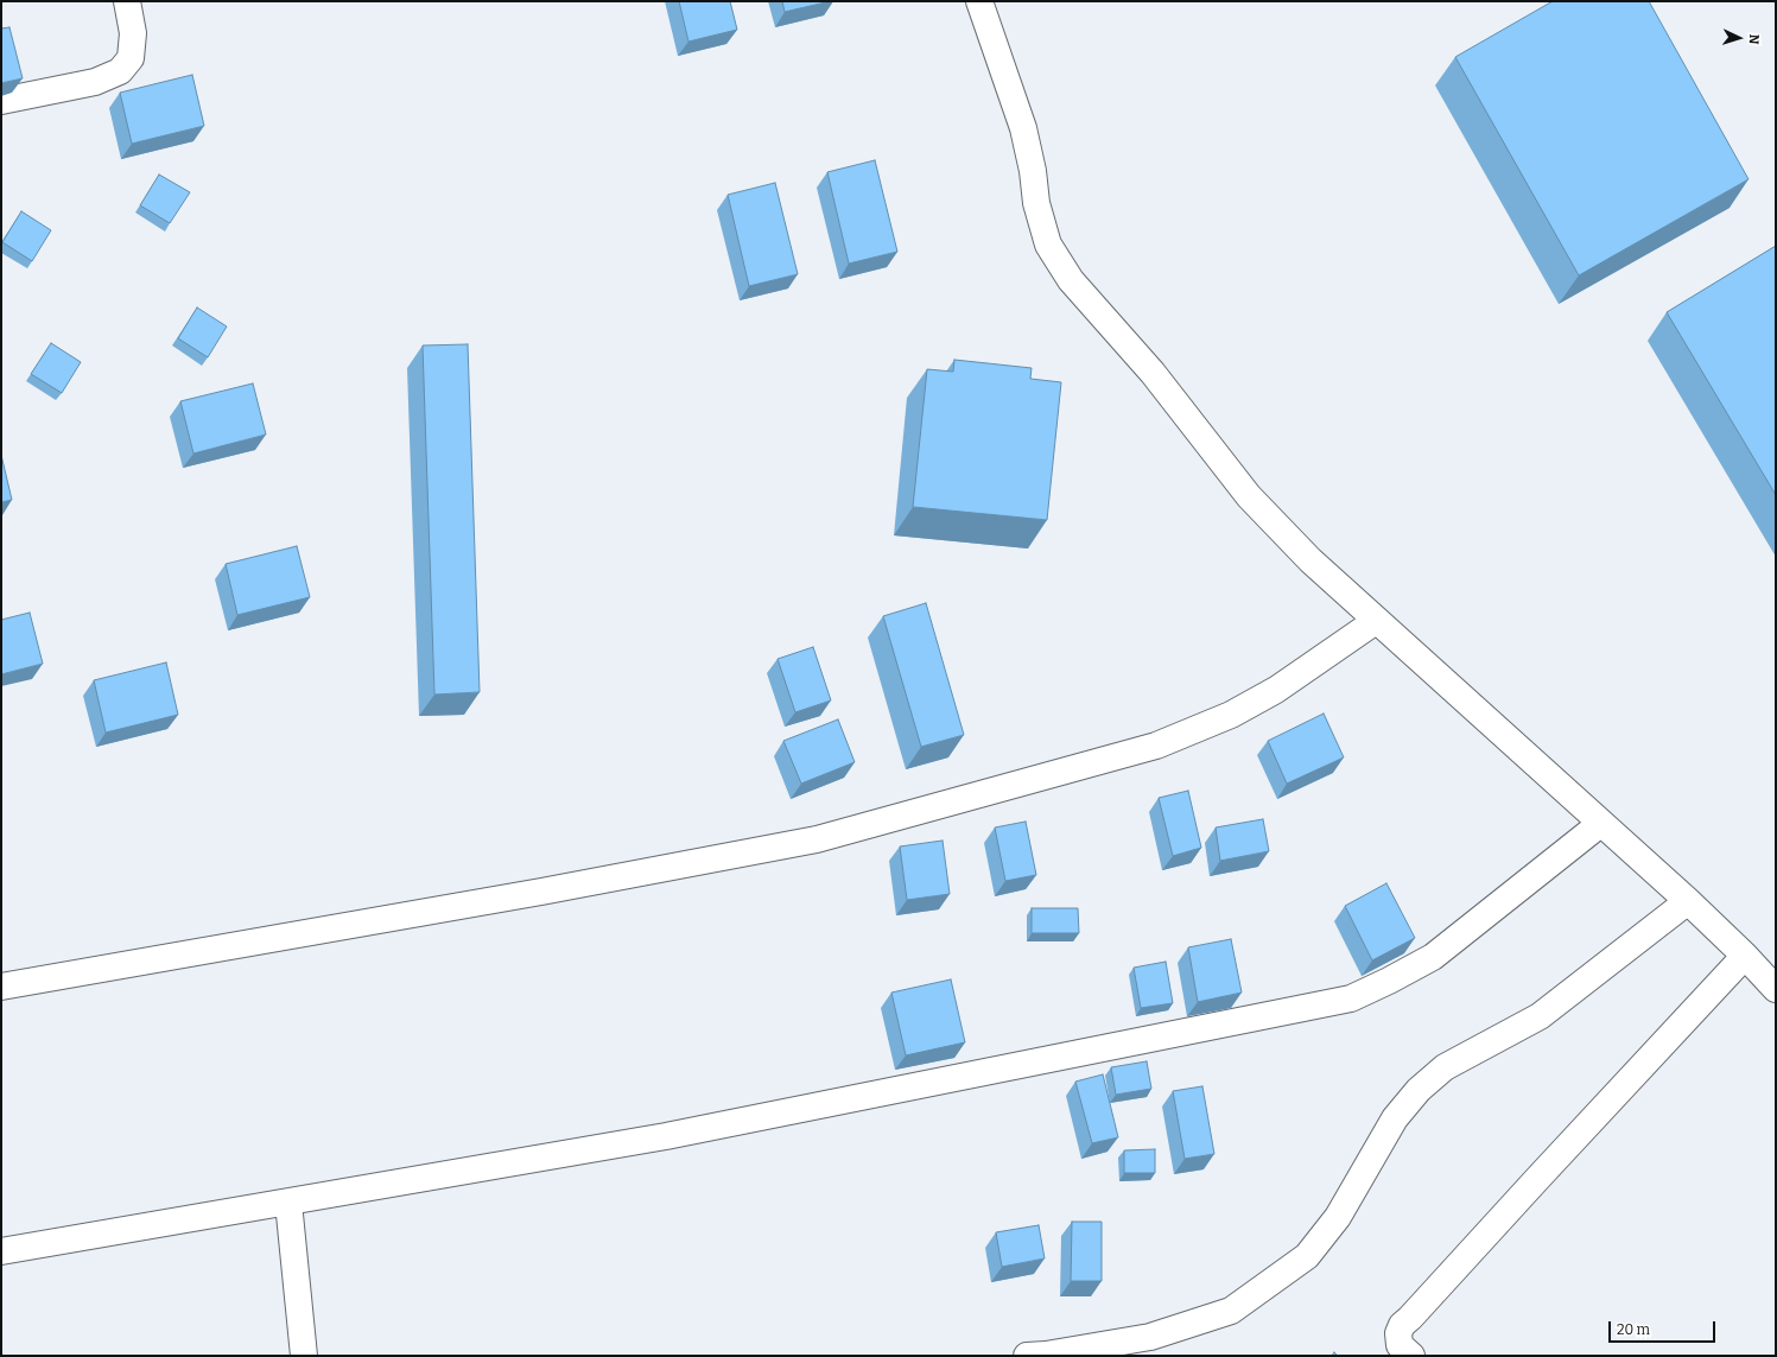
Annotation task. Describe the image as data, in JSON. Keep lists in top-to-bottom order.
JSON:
{
  "scale_bar": "20 m",
  "north": "right"
}
